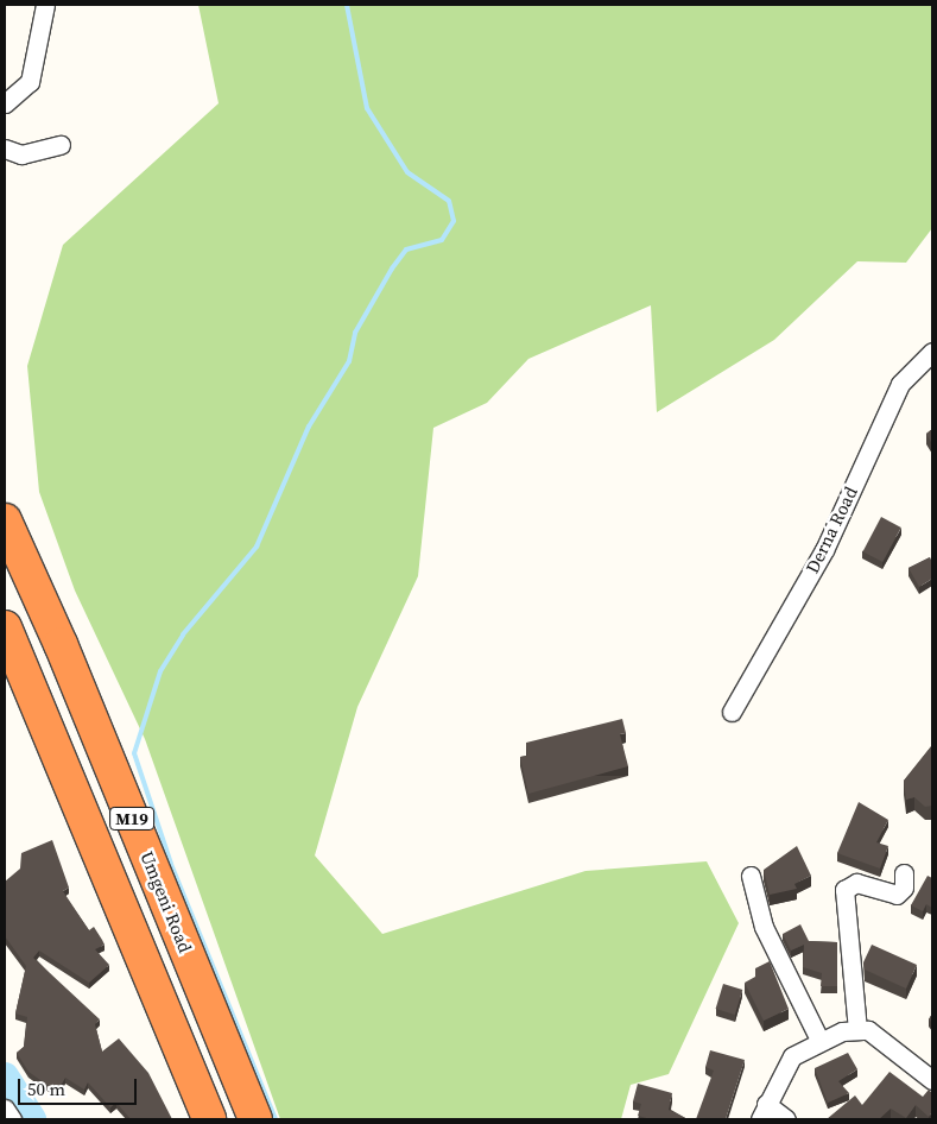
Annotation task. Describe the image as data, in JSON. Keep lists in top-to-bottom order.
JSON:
{
  "streets": {
    "highway": ["M19", "Umgeni Road"],
    "street": ["Derna Road"]
  },
  "scale_bar": "50 m"
}
